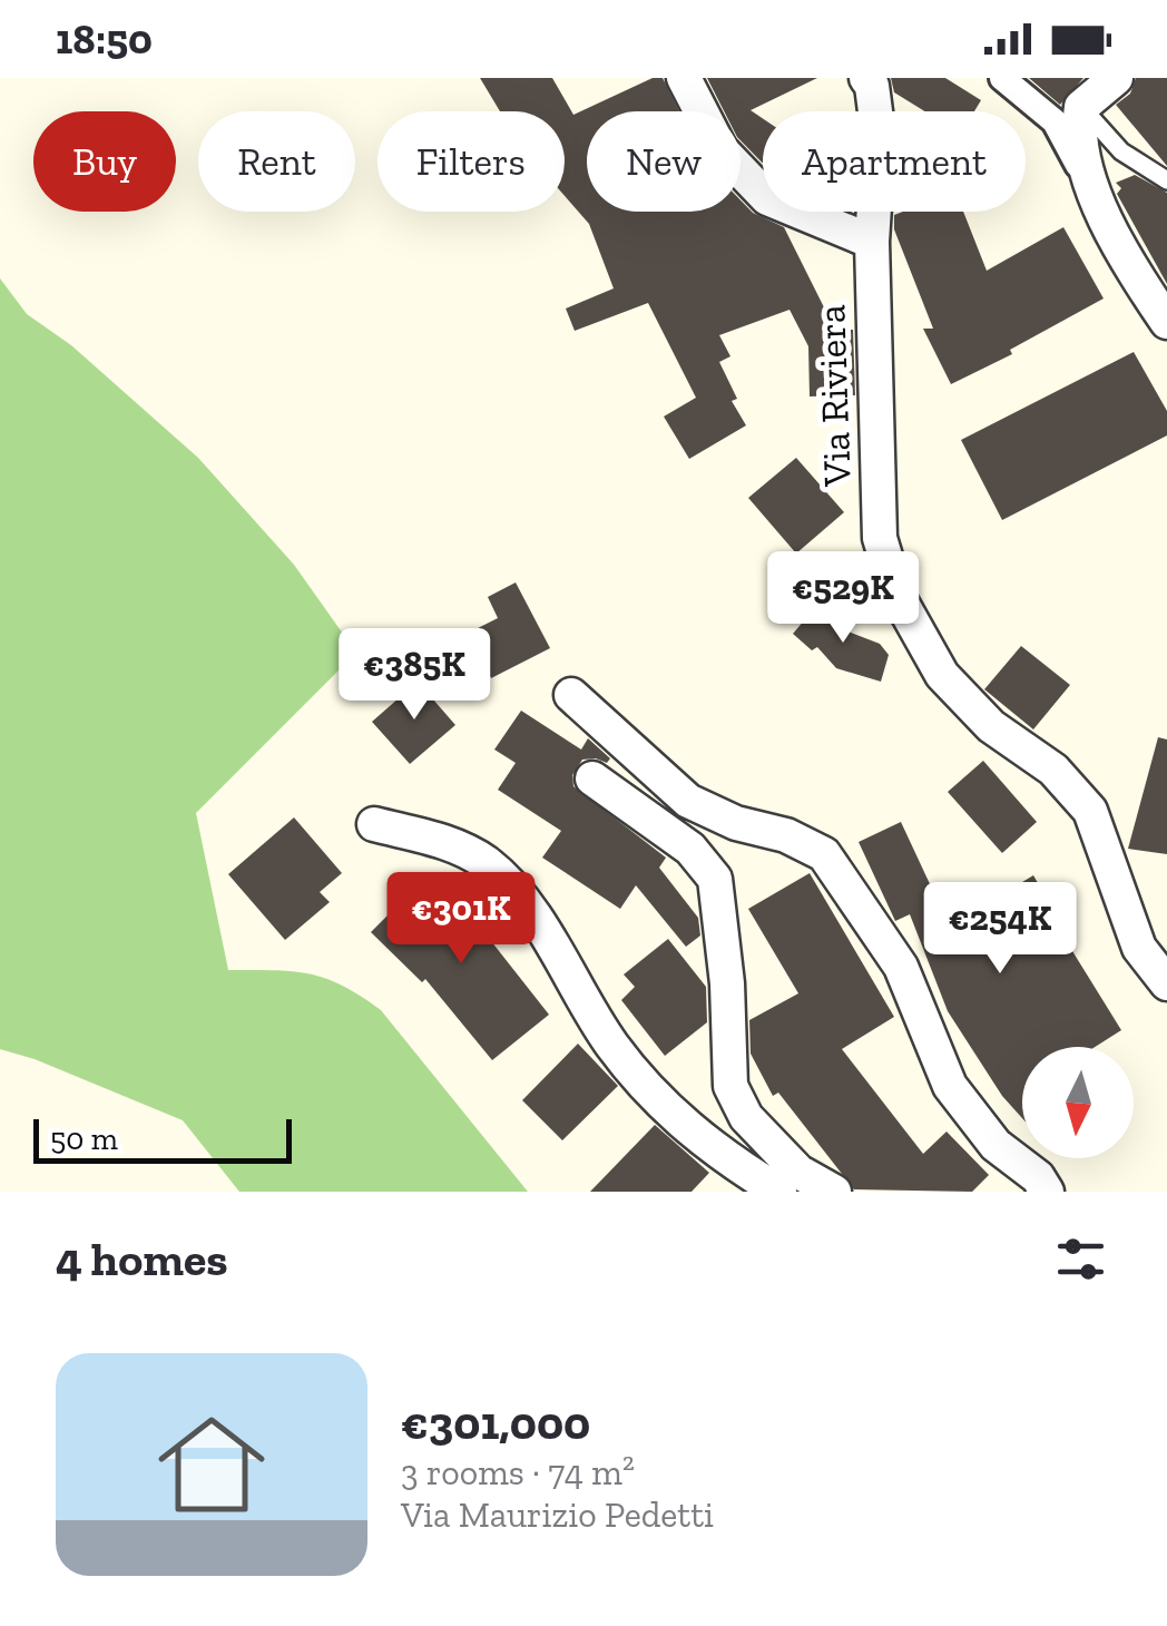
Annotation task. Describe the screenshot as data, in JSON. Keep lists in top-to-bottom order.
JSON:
{
  "streets": {
    "street": ["Via Riviera"]
  },
  "scale_bar": "50 m",
  "north": "bottom",
  "page": {
    "status": "18:50",
    "chip": [
      "Buy",
      "Rent",
      "Filters",
      "New",
      "Apartment"
    ],
    "price": [
      "€529K",
      "€385K",
      "€301K",
      "€254K"
    ],
    "scale": "50 m",
    "heading": "4 homes",
    "list": [
      {
        "name": "€301,000",
        "note": "3 rooms · 74 m² · Via Maurizio Pedetti"
      }
    ]
  }
}
